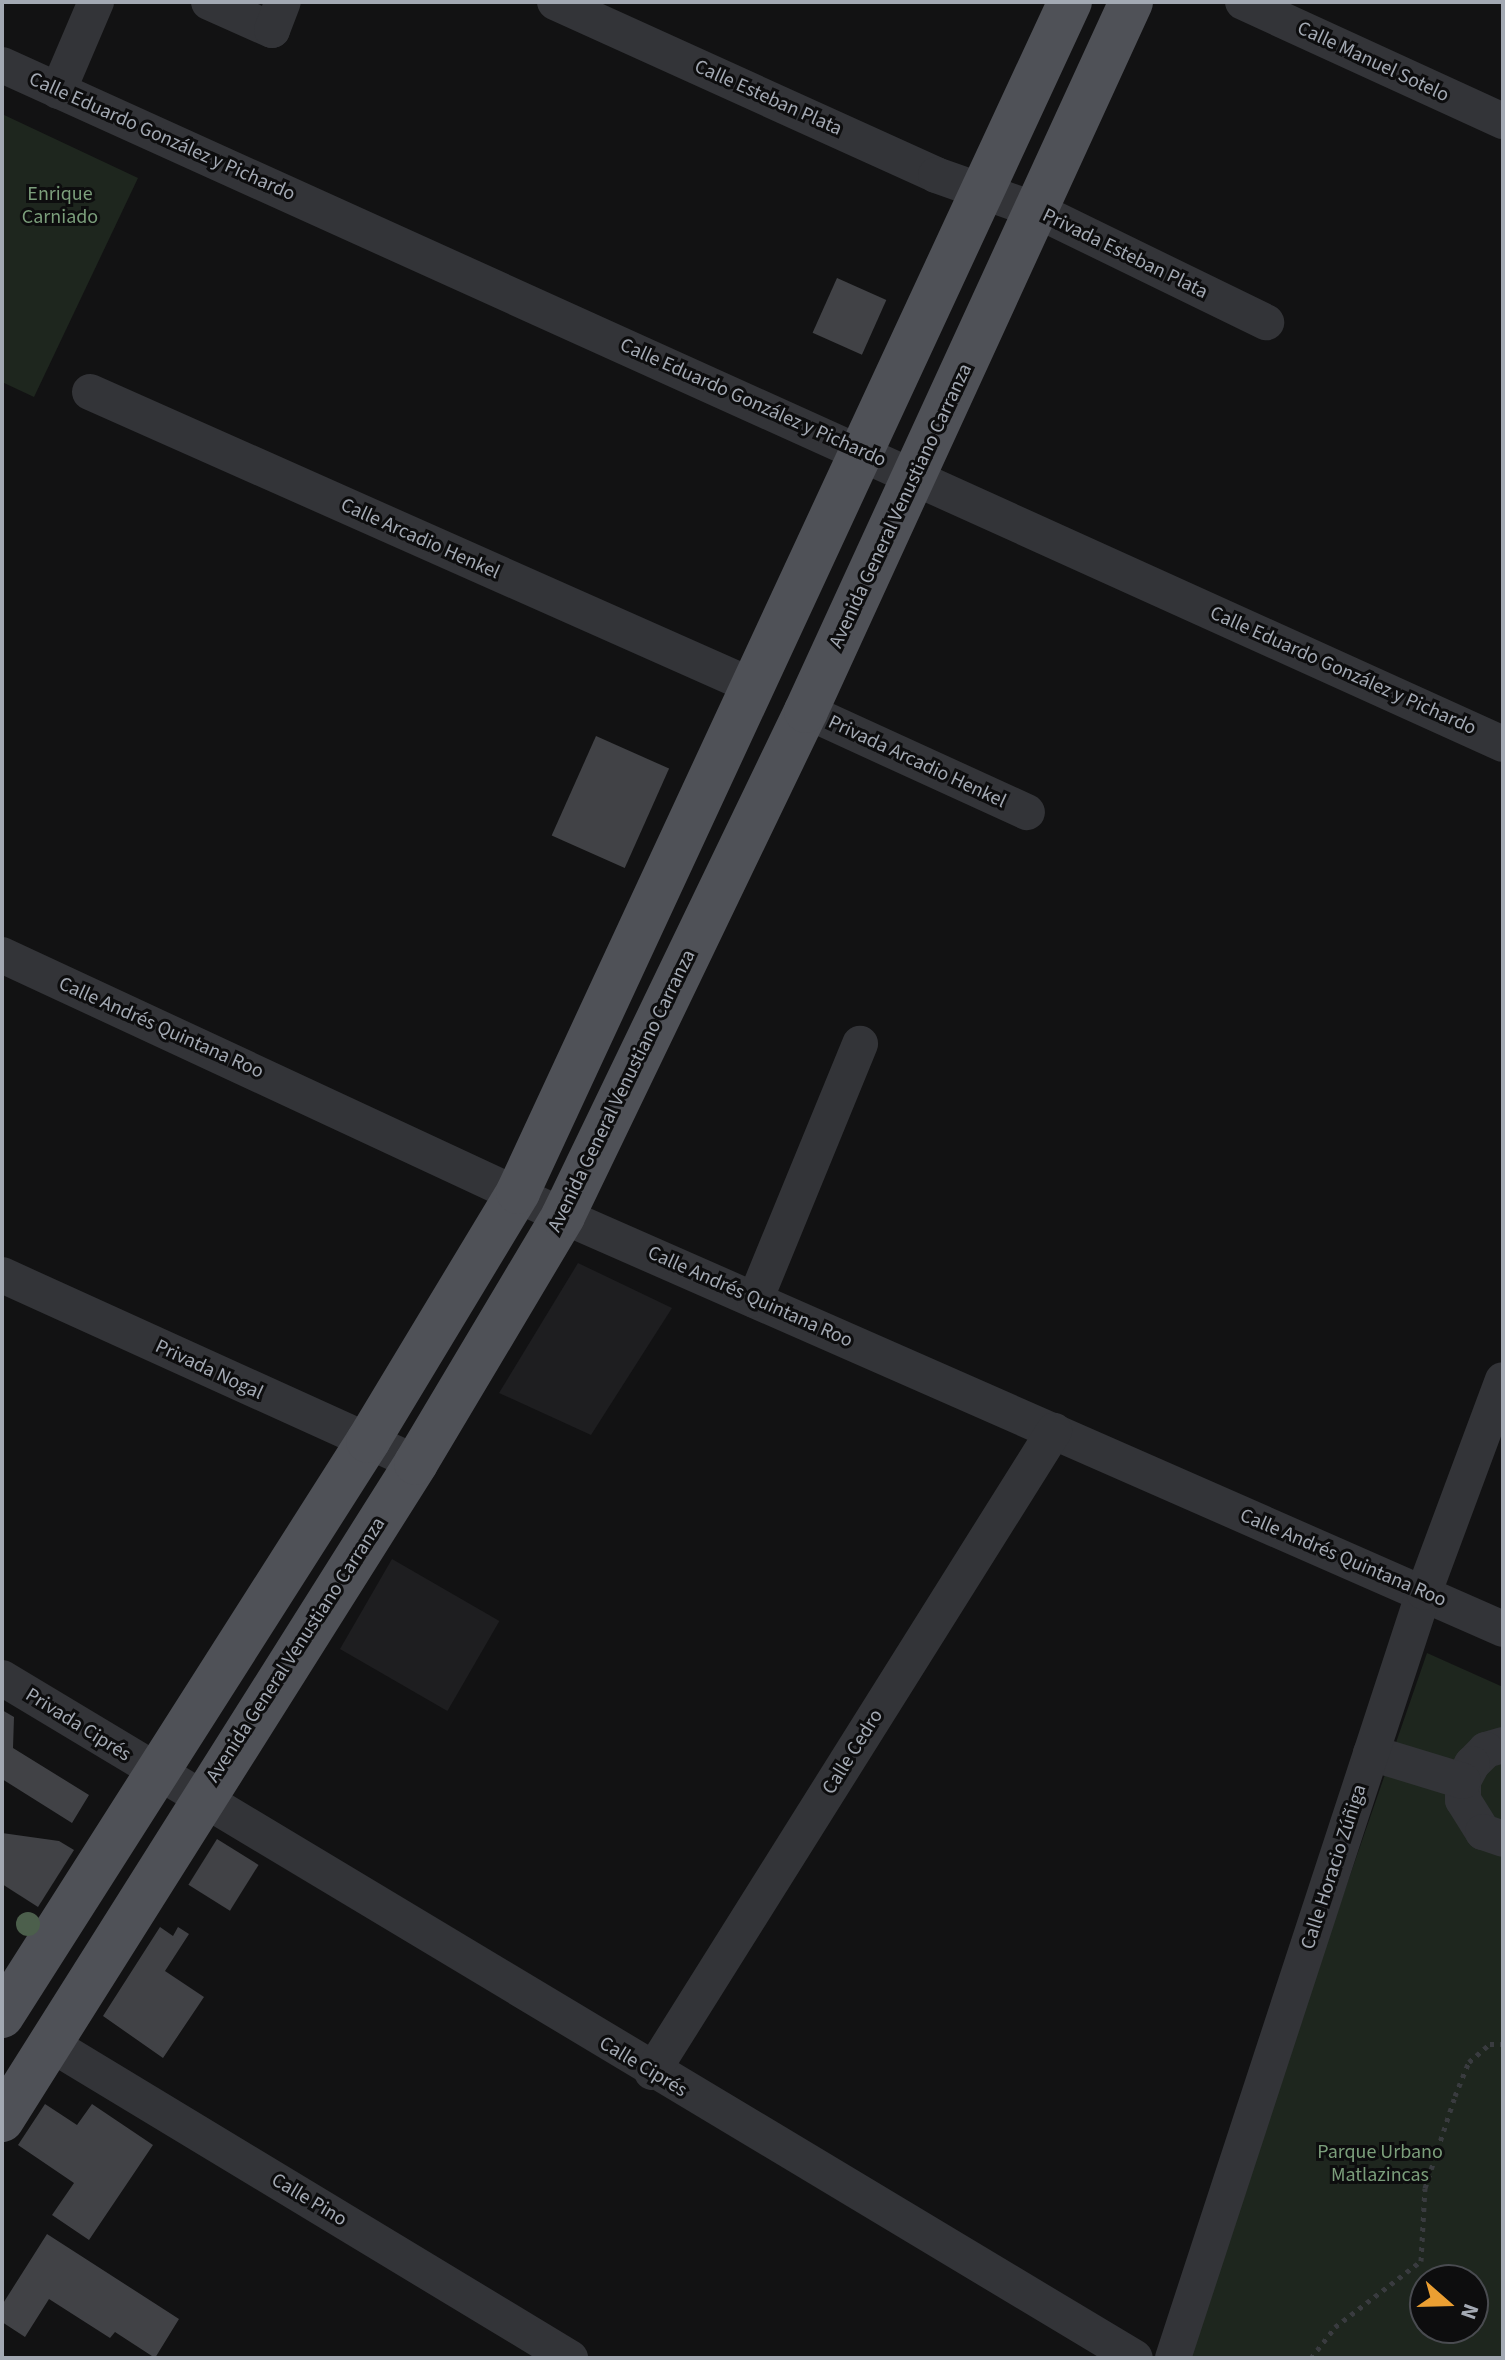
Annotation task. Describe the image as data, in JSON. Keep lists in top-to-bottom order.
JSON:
{
  "streets": {
    "main road": ["Avenida General Venustiano Carranza"],
    "street": [
      "Calle Manuel Sotelo",
      "Calle Esteban Plata",
      "Calle Eduardo González y Pichardo",
      "Privada Esteban Plata",
      "Calle Arcadio Henkel",
      "Privada Arcadio Henkel",
      "Calle Andrés Quintana Roo",
      "Privada Nogal",
      "Privada Ciprés",
      "Calle Cedro",
      "Calle Horacio Zúñiga",
      "Calle Ciprés",
      "Calle Pino"
    ]
  },
  "crossings": [
    ["Calle Esteban Plata", "Privada Esteban Plata"],
    ["Calle Eduardo González y Pichardo", "Avenida General Venustiano Carranza"],
    ["Privada Esteban Plata", "Avenida General Venustiano Carranza"],
    ["Avenida General Venustiano Carranza", "Privada Arcadio Henkel"],
    ["Avenida General Venustiano Carranza", "Calle Andrés Quintana Roo"],
    ["Avenida General Venustiano Carranza", "Privada Nogal"],
    ["Avenida General Venustiano Carranza", "Calle Ciprés"],
    ["Avenida General Venustiano Carranza", "Calle Pino"],
    ["Calle Andrés Quintana Roo", "Calle Cedro"],
    ["Calle Andrés Quintana Roo", "Calle Horacio Zúñiga"],
    ["Privada Ciprés", "Calle Ciprés"],
    ["Calle Cedro", "Calle Ciprés"]
  ],
  "parks": ["Enrique Carniado", "Parque Urbano Matlazincas"],
  "north": "right"
}
